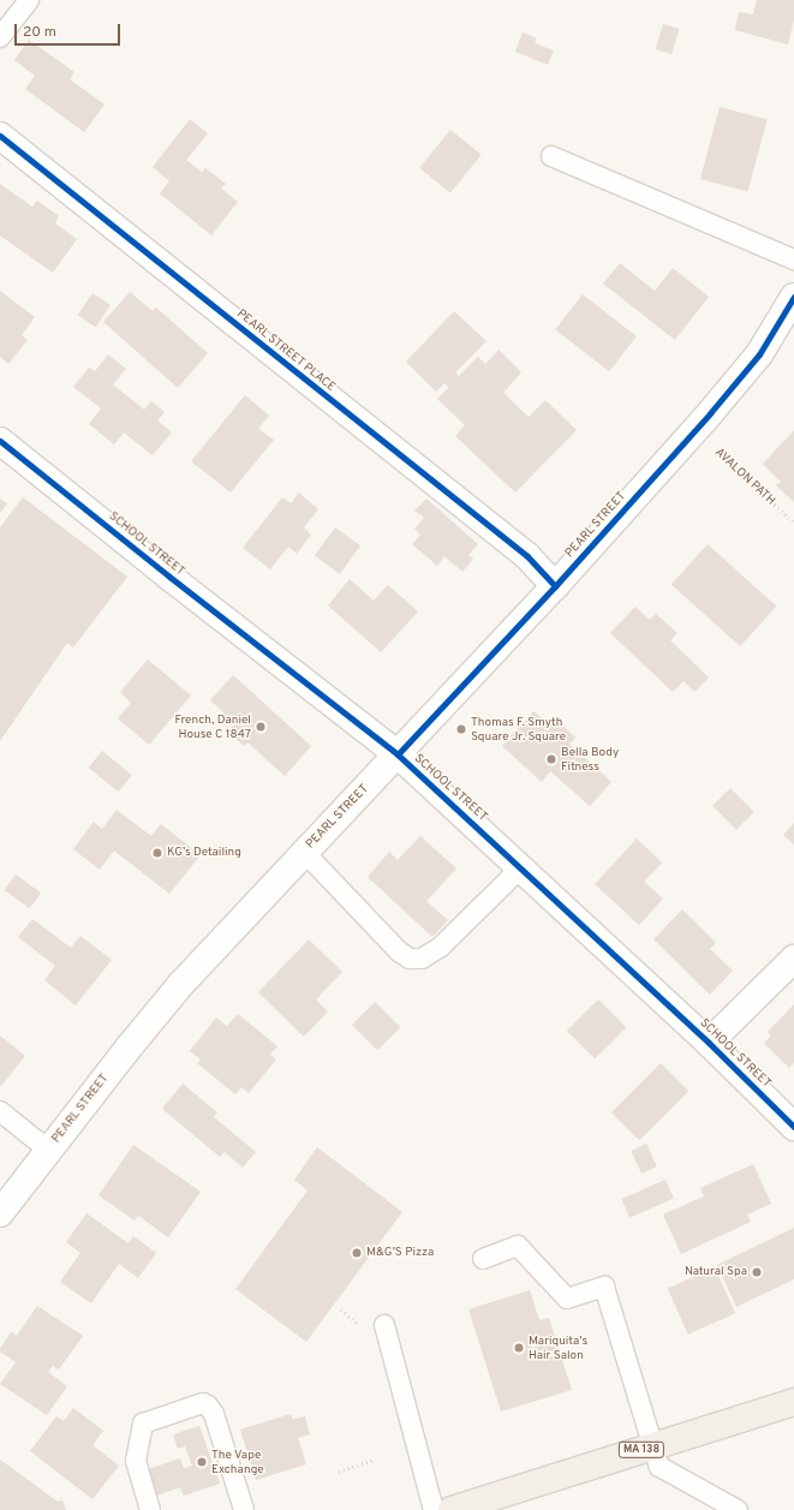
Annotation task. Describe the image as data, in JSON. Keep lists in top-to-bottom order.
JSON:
{
  "streets": {
    "main road": ["MA 138"],
    "street": ["PEARL STREET PLACE", "PEARL STREET", "SCHOOL STREET"],
    "path": ["AVALON PATH"]
  },
  "crossings": [
    ["PEARL STREET PLACE", "PEARL STREET"],
    ["AVALON PATH", "PEARL STREET"],
    ["PEARL STREET", "SCHOOL STREET"]
  ],
  "places": [
    "French, Daniel House C 1847",
    "Thomas F. Smyth Square Jr. Square",
    "Bella Body Fitness",
    "KG’s Detailing",
    "M&G'S Pizza",
    "Natural Spa",
    "Mariquita's Hair Salon",
    "The Vape Exchange"
  ],
  "scale_bar": "20 m"
}
